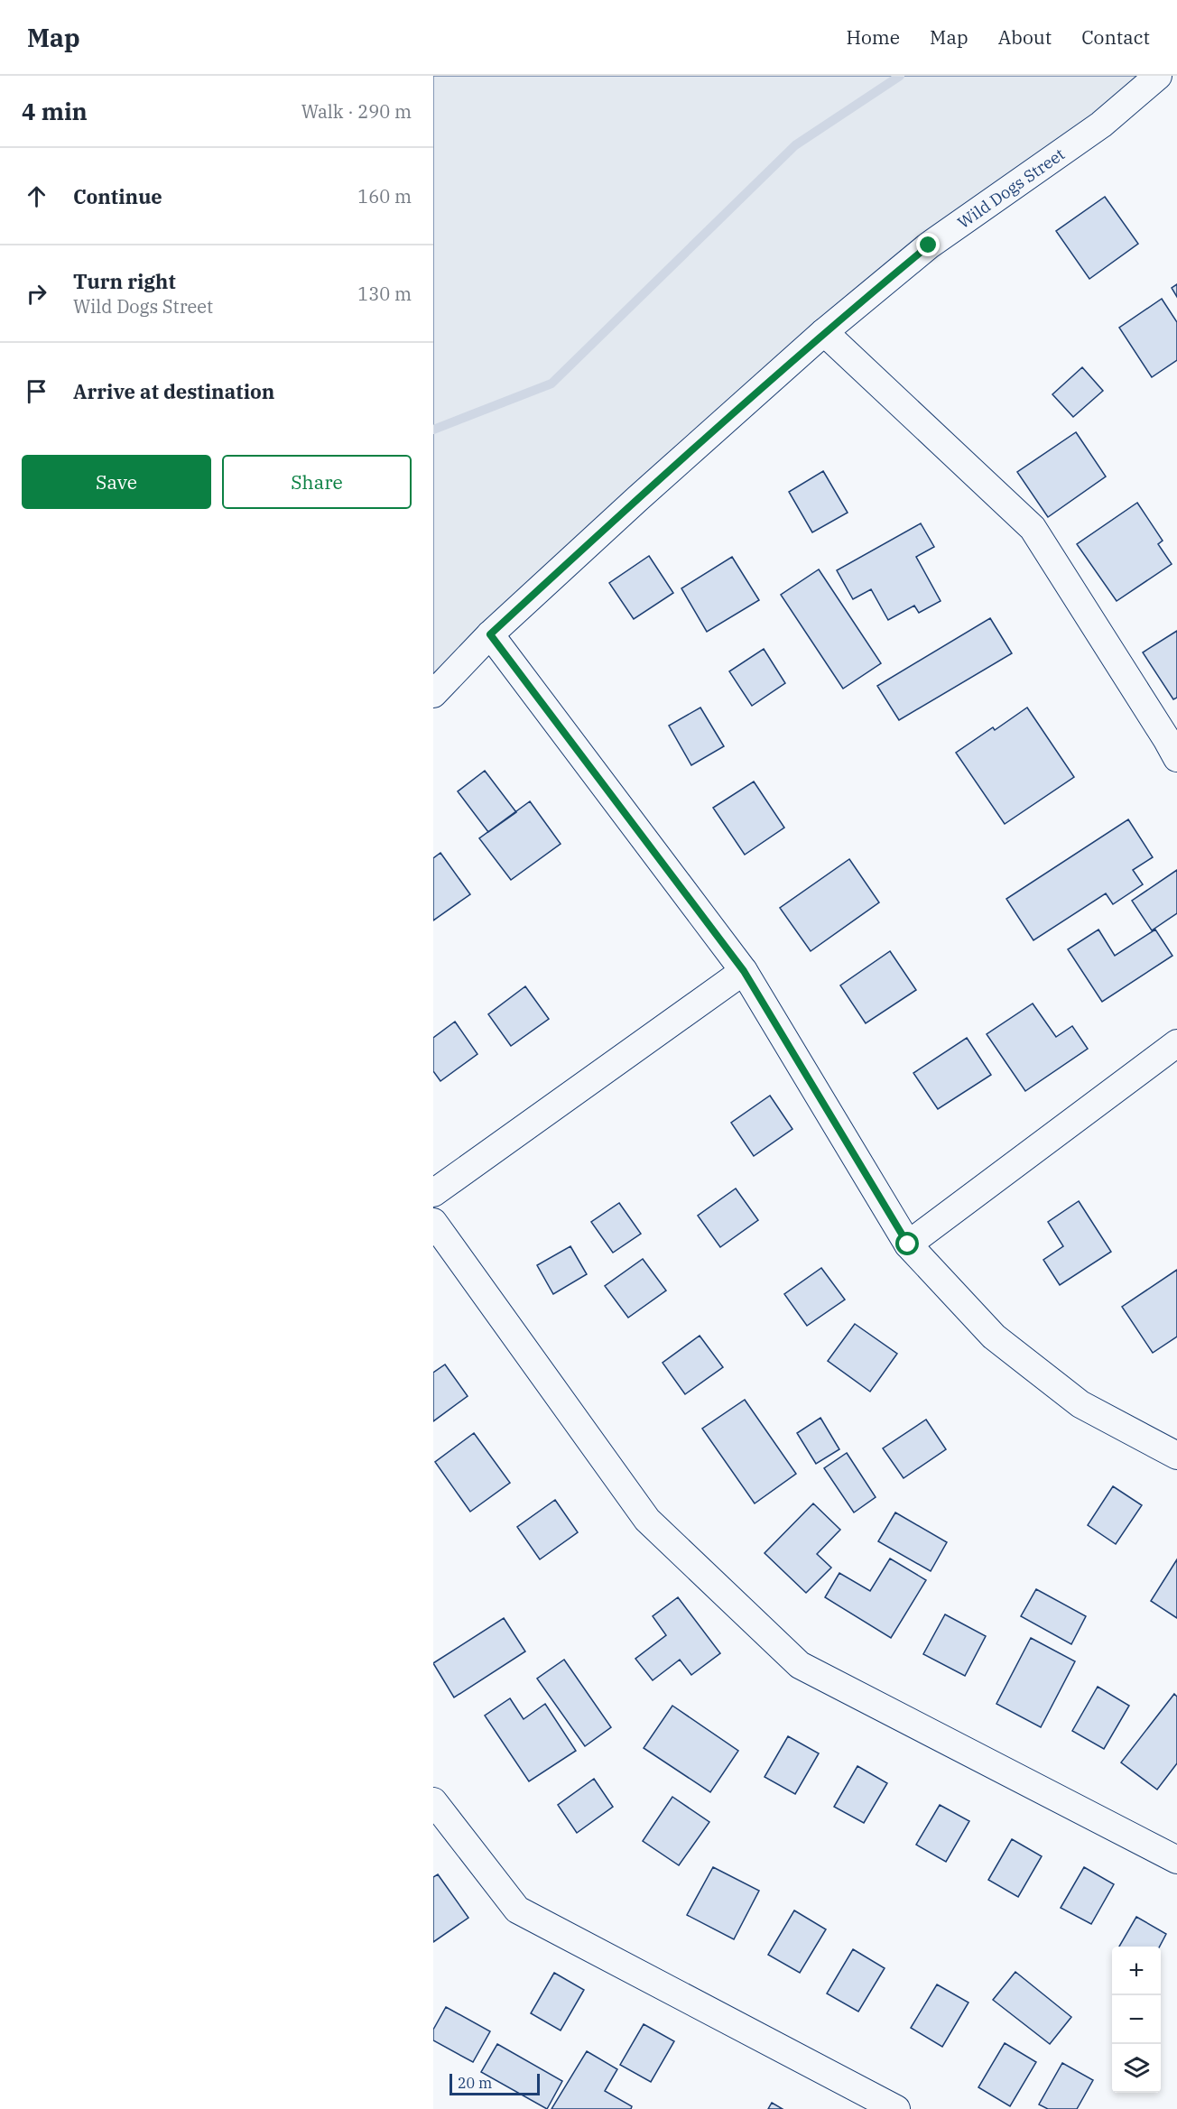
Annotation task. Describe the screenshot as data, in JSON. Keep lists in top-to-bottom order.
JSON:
{
  "streets": {
    "street": ["Wild Dogs Street"]
  },
  "scale_bar": "20 m",
  "page": {
    "header": "Map",
    "nav": [
      "Home",
      "Map",
      "About",
      "Contact"
    ],
    "heading": ["4 min", "Walk · 290 m"],
    "list": [
      ["Continue", "160 m"],
      ["Turn right", "Wild Dogs Street", "130 m"],
      "Arrive at destination"
    ],
    "buttons": ["Save", "Share"],
    "map_buttons": ["+", "−"],
    "scale": "20 m"
  }
}
